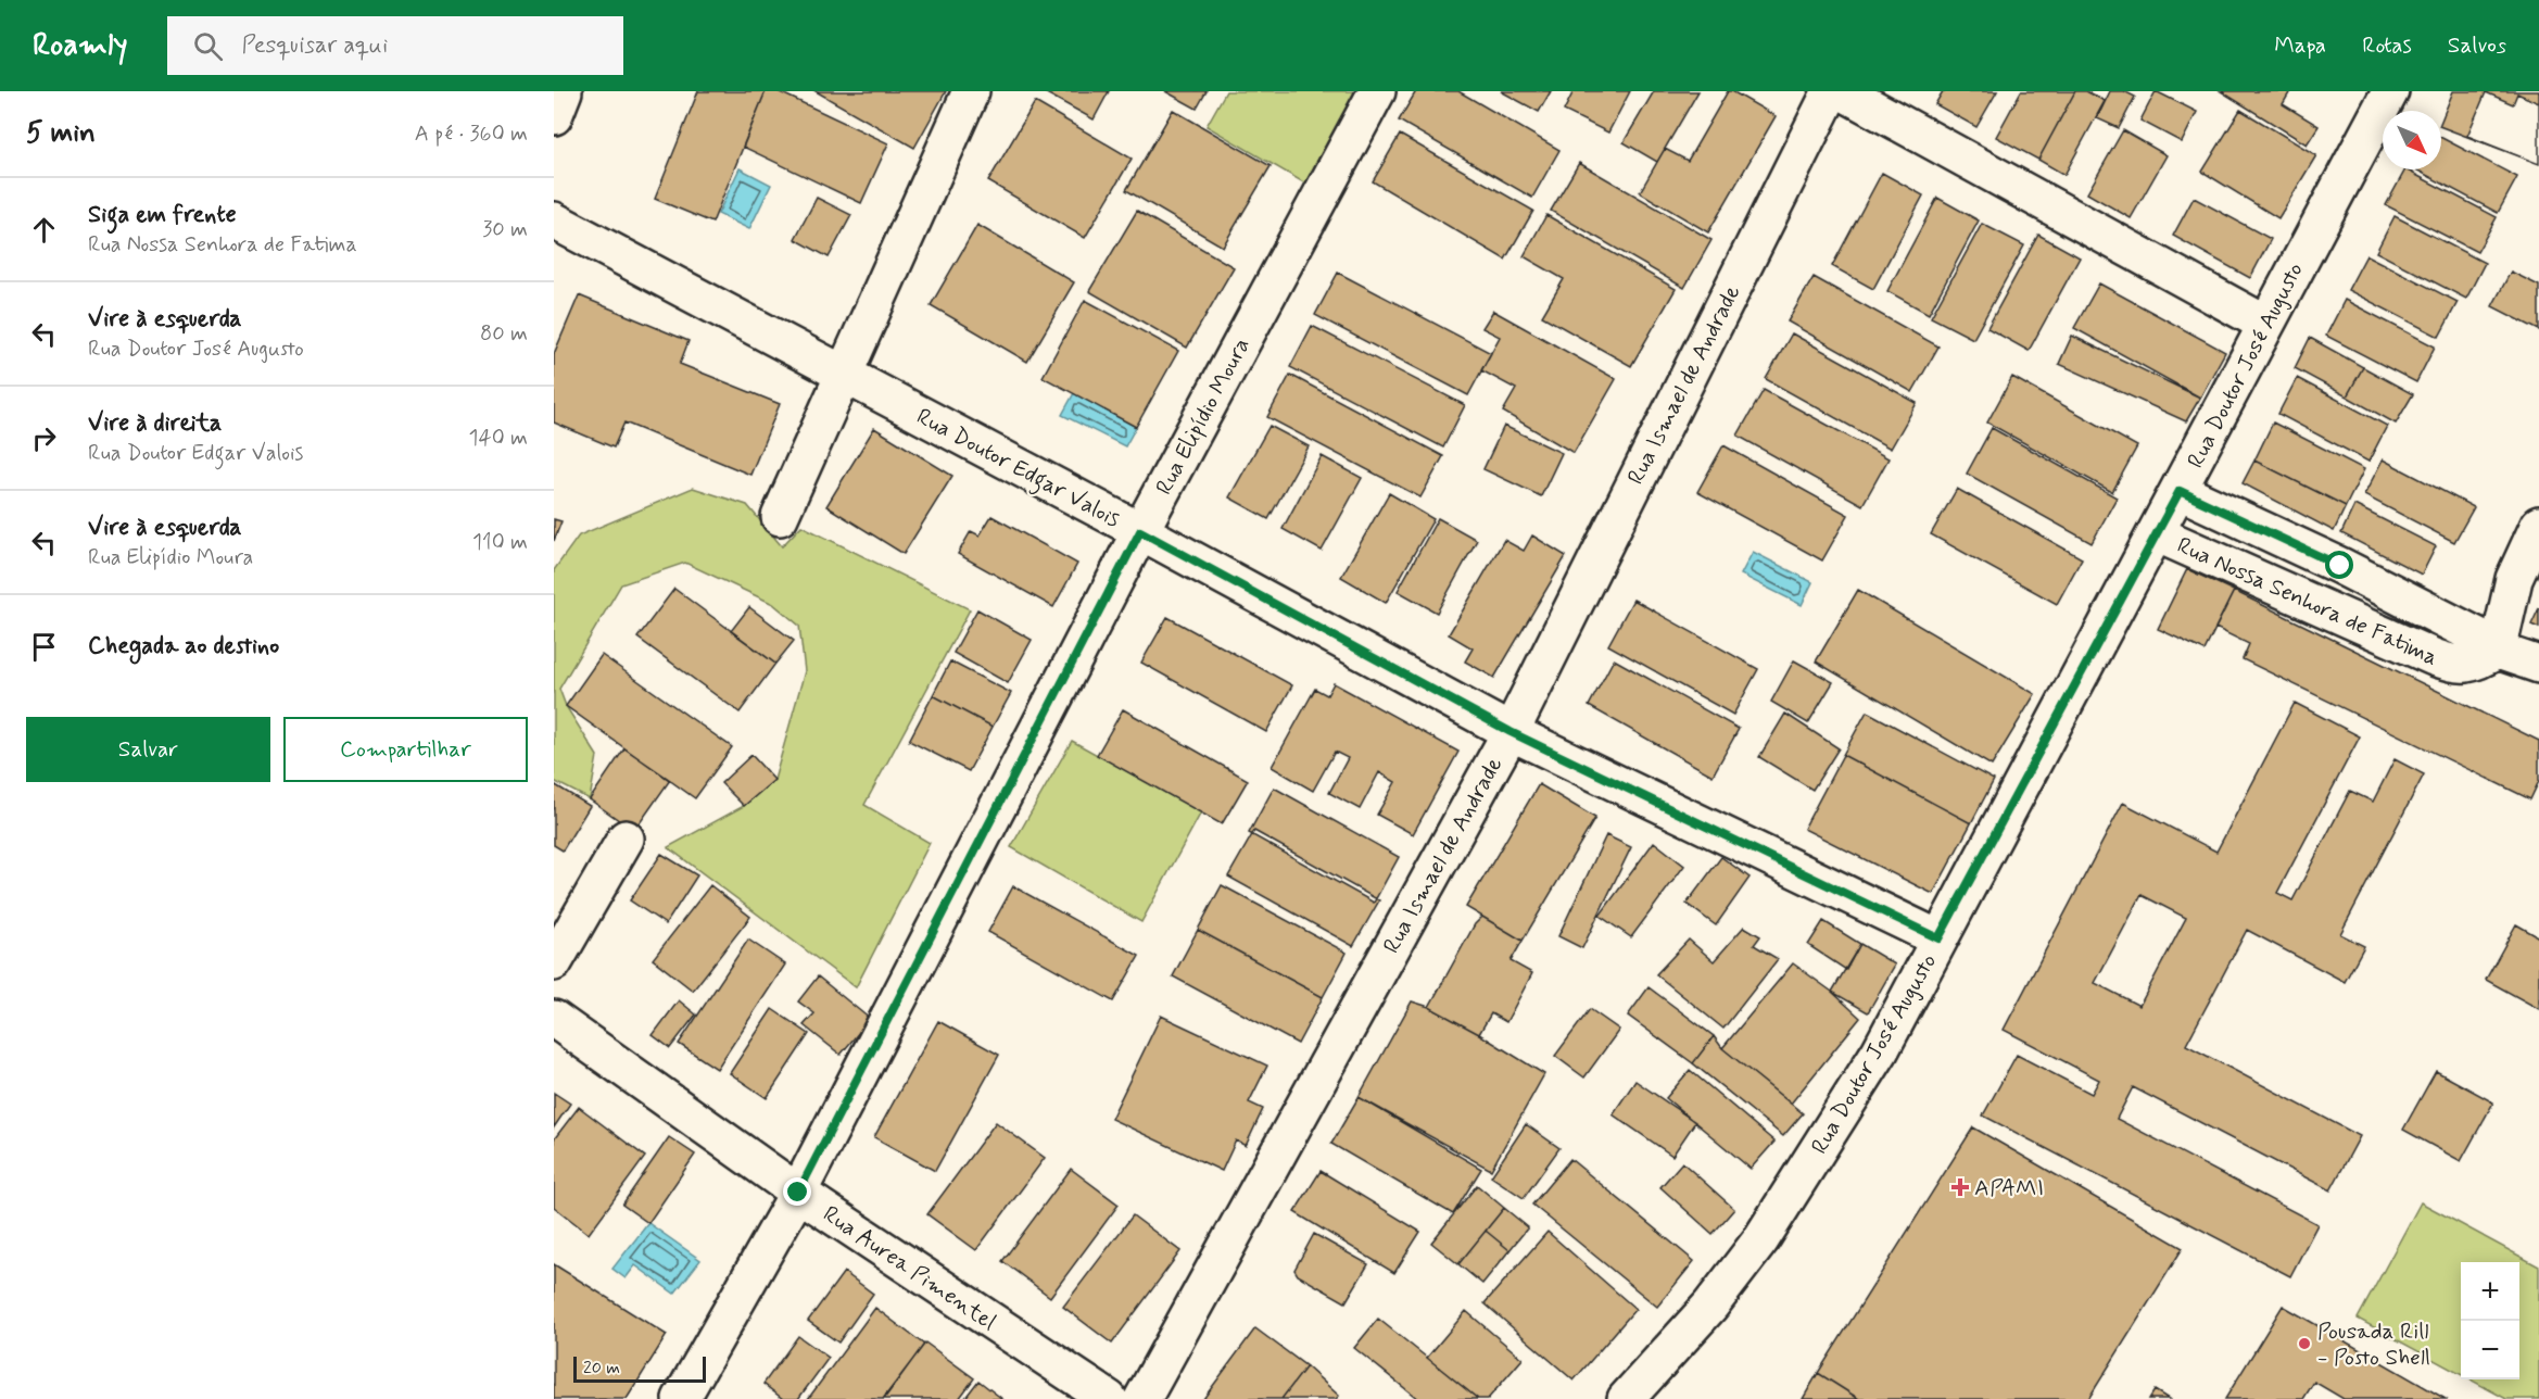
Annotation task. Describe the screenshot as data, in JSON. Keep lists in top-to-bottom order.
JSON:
{
  "streets": {
    "street": [
      "Rua Doutor José Augusto",
      "Rua Ismael de Andrade",
      "Rua Elipídio Moura",
      "Rua Doutor Edgar Valois",
      "Rua Nossa Senhora de Fatima",
      "Rua Aurea Pimentel"
    ]
  },
  "crossings": [
    ["Rua Doutor José Augusto", "Rua Doutor Edgar Valois"],
    ["Rua Doutor José Augusto", "Rua Nossa Senhora de Fatima"],
    ["Rua Ismael de Andrade", "Rua Doutor Edgar Valois"],
    ["Rua Elipídio Moura", "Rua Doutor Edgar Valois"],
    ["Rua Elipídio Moura", "Rua Aurea Pimentel"]
  ],
  "places": {
    "health": ["APAMI"],
    "other": ["Pousada Rill - Posto Shell"]
  },
  "scale_bar": "20 m",
  "north": "bottom right",
  "page": {
    "header": "Roamly",
    "search": "Pesquisar aqui",
    "nav": ["Mapa", "Rotas", "Salvos"],
    "heading": ["5 min", "A pé · 360 m"],
    "list": [
      ["Siga em frente", "Rua Nossa Senhora de Fatima", "30 m"],
      ["Vire à esquerda", "Rua Doutor José Augusto", "80 m"],
      ["Vire à direita", "Rua Doutor Edgar Valois", "140 m"],
      ["Vire à esquerda", "Rua Elipídio Moura", "110 m"],
      "Chegada ao destino"
    ],
    "buttons": ["Salvar", "Compartilhar"],
    "map_buttons": ["+", "−"],
    "scale": "20 m"
  }
}
